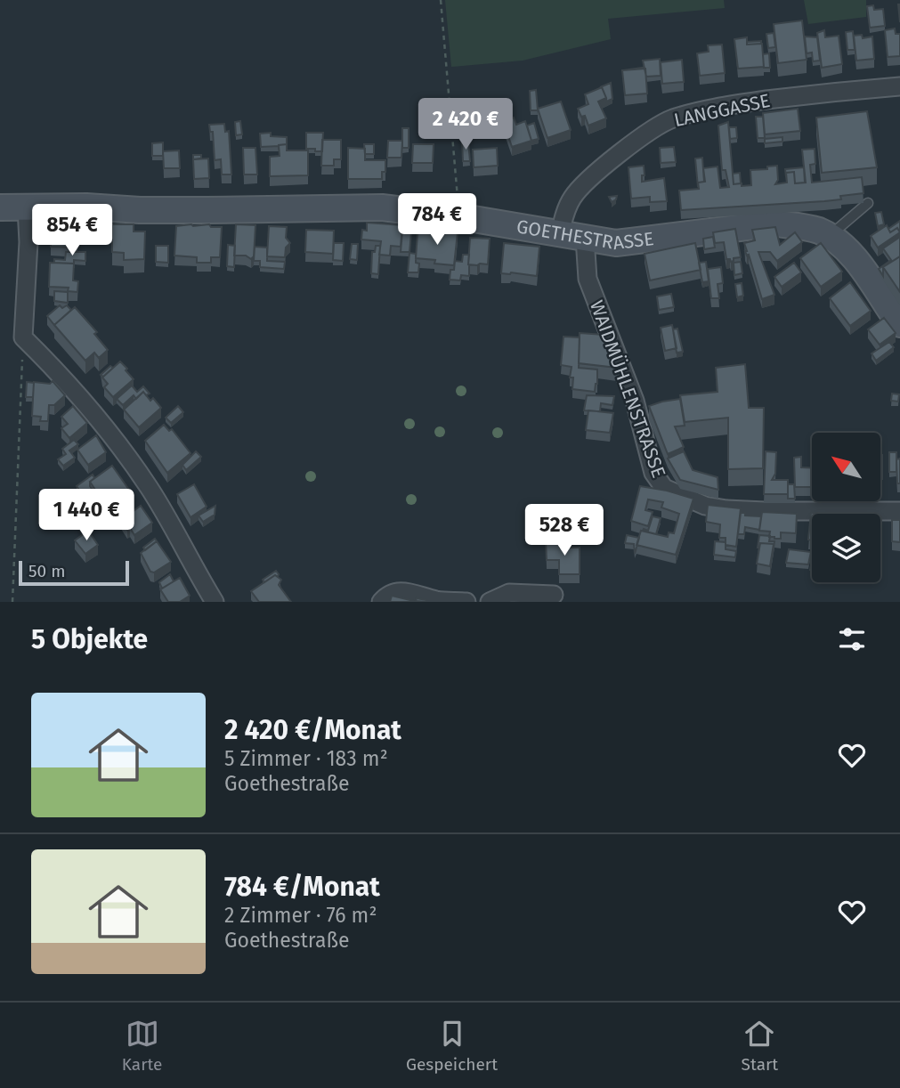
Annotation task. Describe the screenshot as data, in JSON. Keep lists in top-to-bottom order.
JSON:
{
  "streets": {
    "street": ["LANGGASSE", "GOETHESTRASSE", "WAIDMÜHLENSTRASSE"]
  },
  "crossings": [
    ["LANGGASSE", "GOETHESTRASSE"],
    ["GOETHESTRASSE", "WAIDMÜHLENSTRASSE"]
  ],
  "scale_bar": "50 m",
  "north": "top left",
  "page": {
    "price": [
      "2 420 €",
      "784 €",
      "854 €",
      "1 440 €",
      "528 €"
    ],
    "scale": "50 m",
    "heading": "5 Objekte",
    "list": [
      {
        "name": "2 420 €/Monat",
        "note": "5 Zimmer · 183 m² · Goethestraße"
      },
      {
        "name": "784 €/Monat",
        "note": "2 Zimmer · 76 m² · Goethestraße"
      }
    ],
    "tabs": ["Karte", "Gespeichert", "Start"]
  }
}
